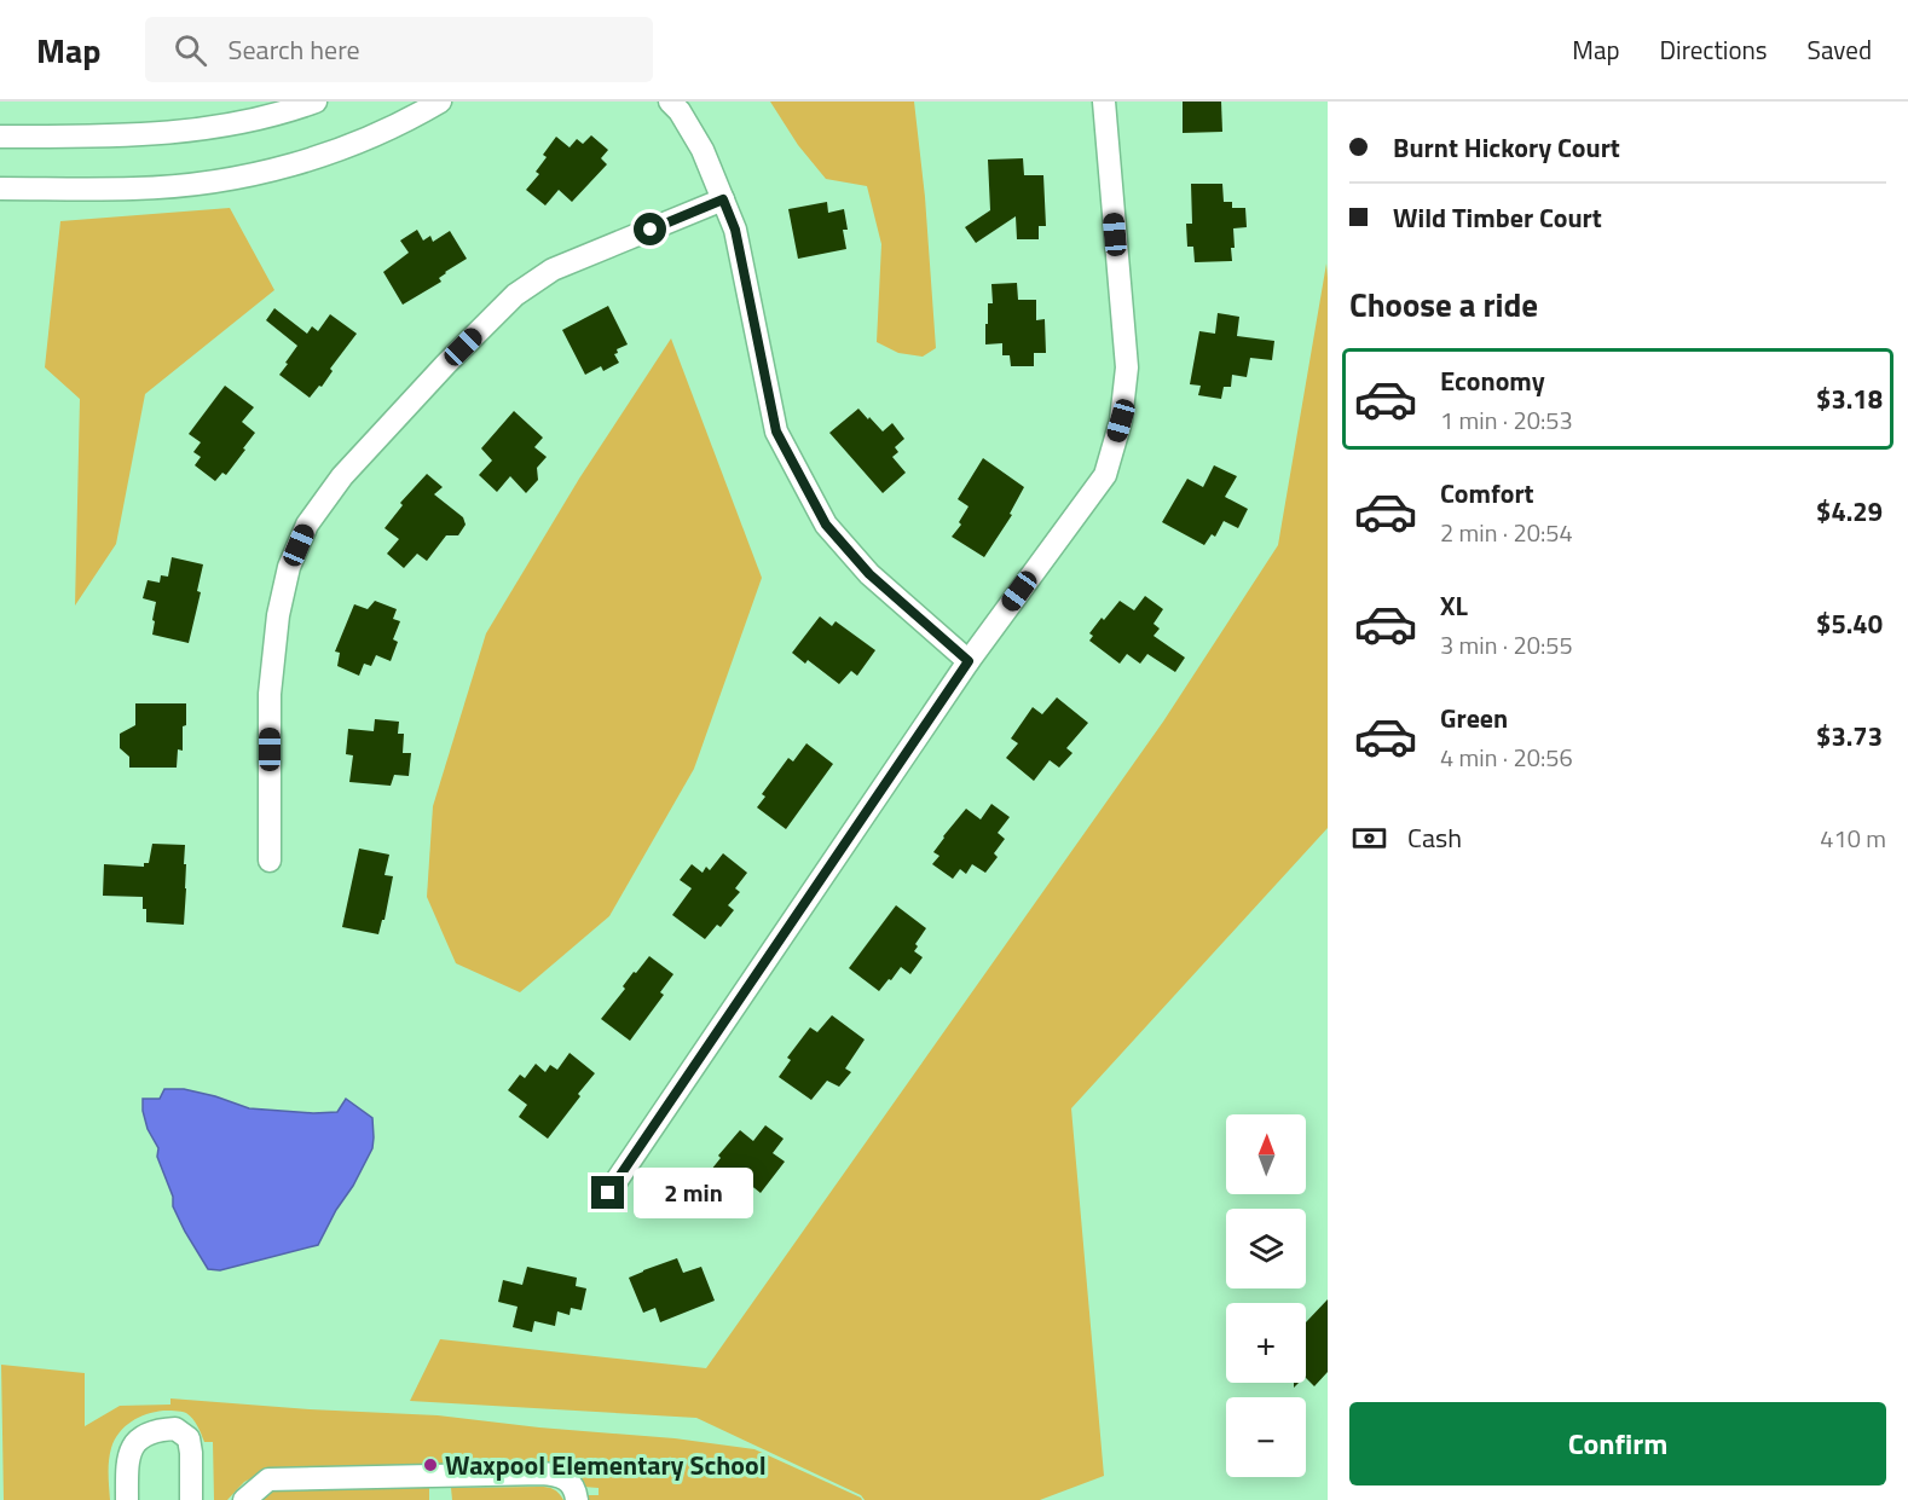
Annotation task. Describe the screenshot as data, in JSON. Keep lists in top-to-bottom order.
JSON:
{
  "places": ["Waxpool Elementary School"],
  "north": "top",
  "page": {
    "header": "Map",
    "search": "Search here",
    "nav": ["Map", "Directions", "Saved"],
    "banner": ["Burnt Hickory Court", "Wild Timber Court"],
    "heading": "Choose a ride",
    "list": [
      {
        "name": "Economy",
        "note": "1 min · 20:53",
        "value": "$3.18"
      },
      {
        "name": "Comfort",
        "note": "2 min · 20:54",
        "value": "$4.29"
      },
      {
        "name": "XL",
        "note": "3 min · 20:55",
        "value": "$5.40"
      },
      {
        "name": "Green",
        "note": "4 min · 20:56",
        "value": "$3.73"
      }
    ],
    "pay": ["Cash", "410 m"],
    "map_buttons": ["+", "−"],
    "bubble": "2 min",
    "buttons": "Confirm"
  }
}
